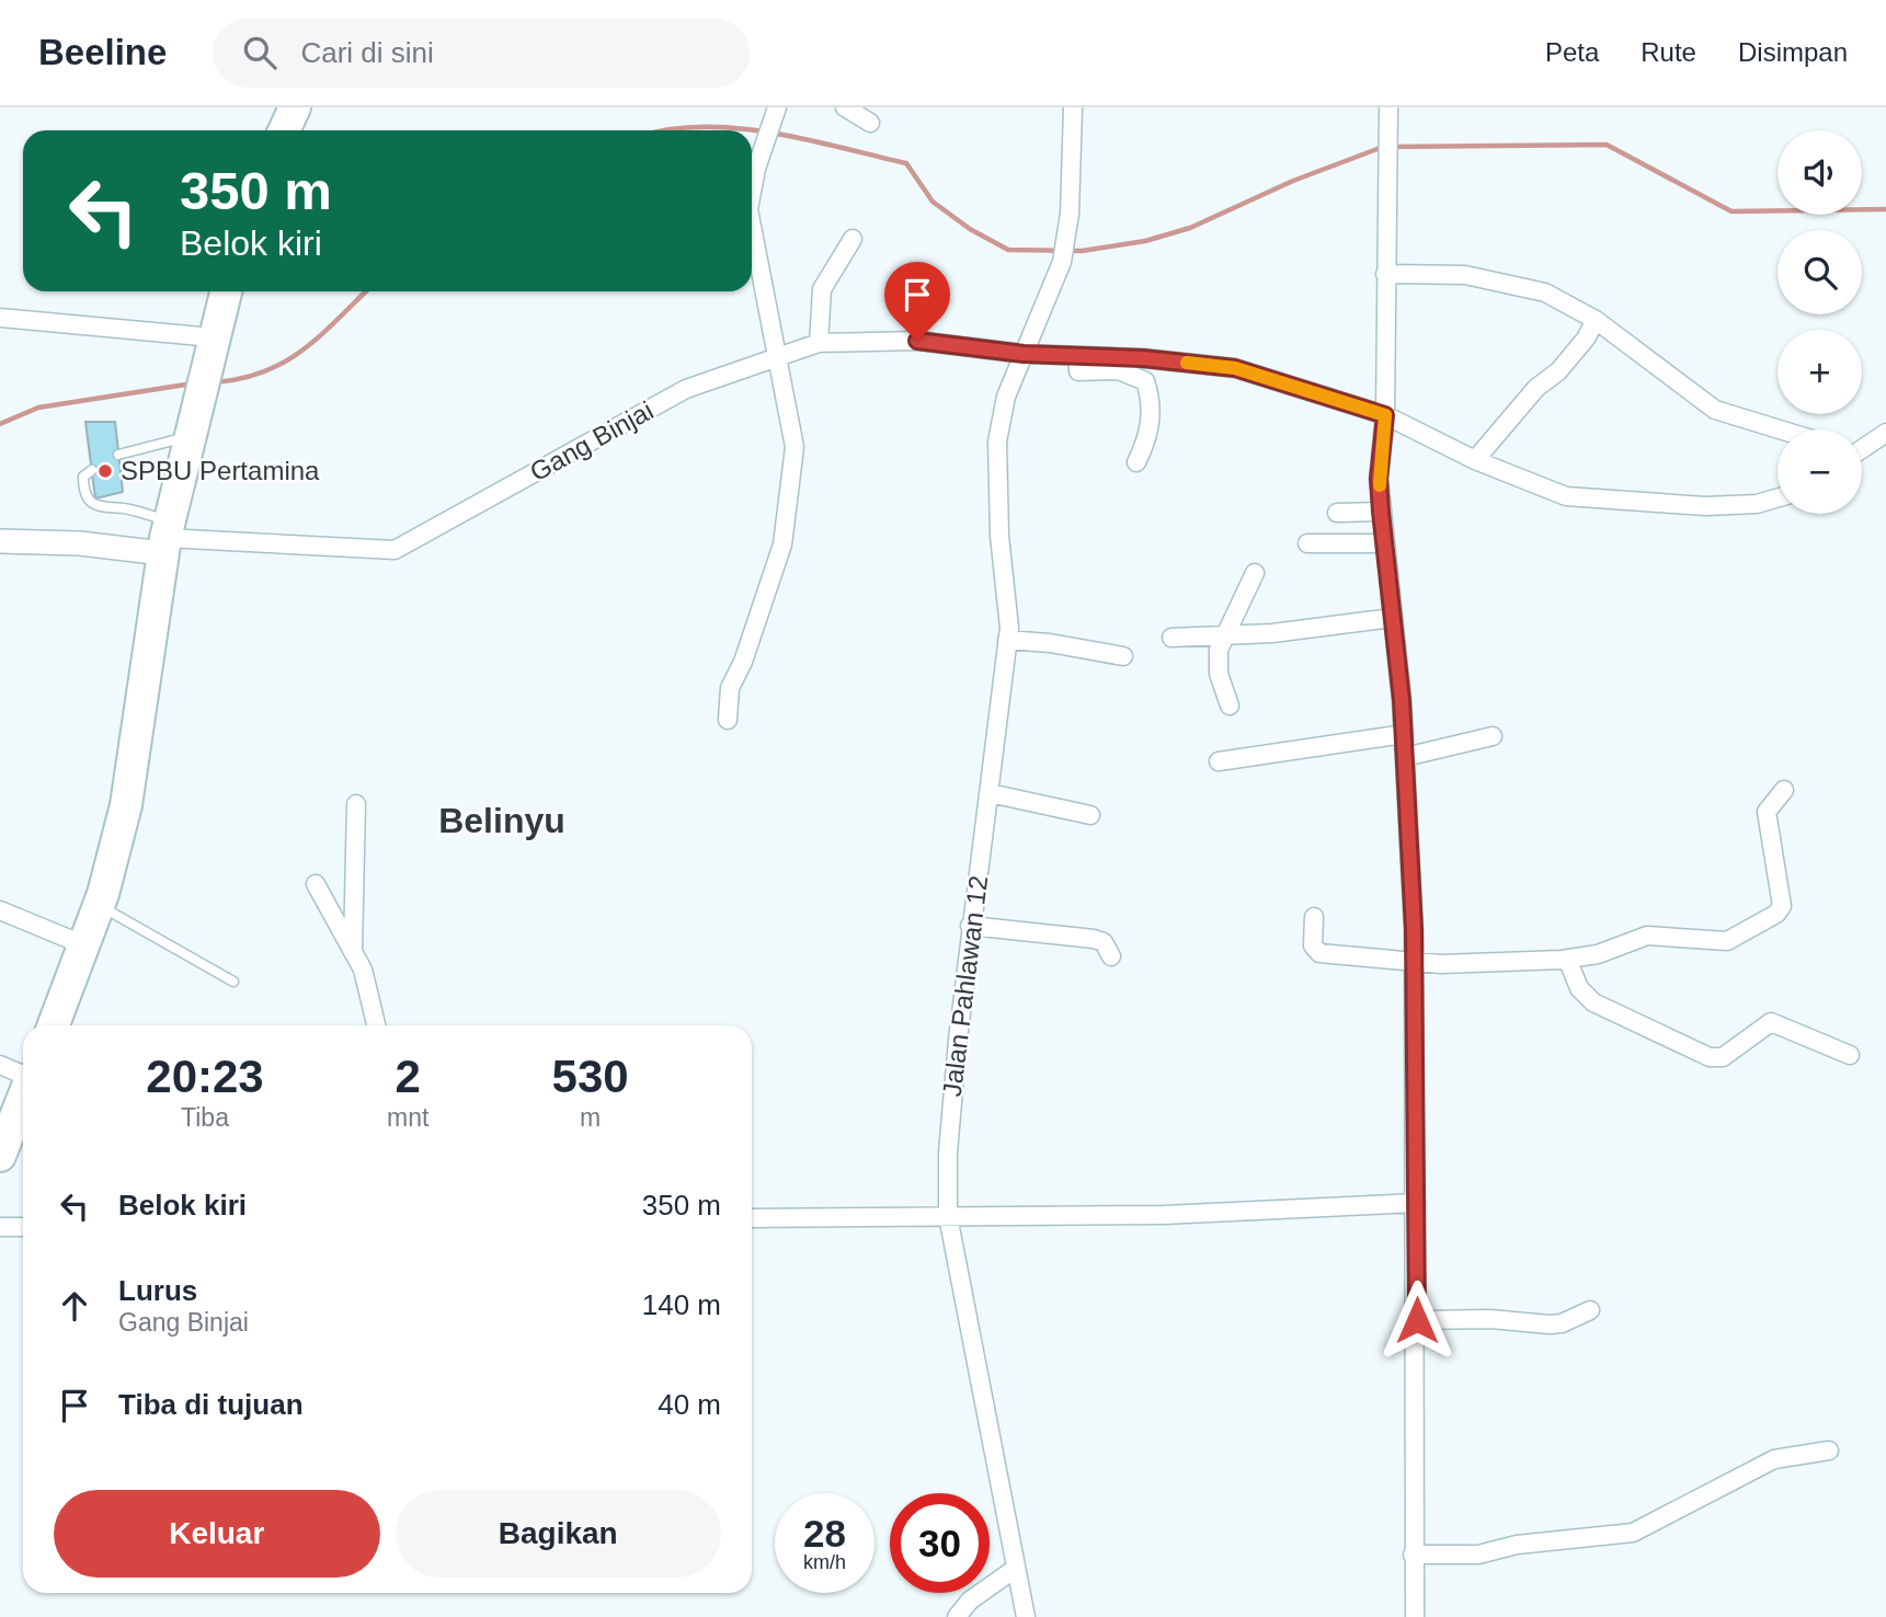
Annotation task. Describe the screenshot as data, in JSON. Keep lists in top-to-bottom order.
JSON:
{
  "streets": {
    "street": ["Gang Binjai", "Jalan Pahlawan 12"]
  },
  "crossings": [
    ["Gang Binjai", "Jalan Pahlawan 12"]
  ],
  "districts": ["Belinyu"],
  "places": ["SPBU Pertamina"],
  "page": {
    "header": "Beeline",
    "search": "Cari di sini",
    "nav": ["Peta", "Rute", "Disimpan"],
    "map_buttons": ["+", "−"],
    "turn": ["350 m", "Belok kiri"],
    "eta": [
      "20:23",
      "Tiba",
      "2",
      "mnt",
      "530",
      "m"
    ],
    "list": [
      {
        "name": "Belok kiri",
        "value": "350 m"
      },
      {
        "name": "Lurus",
        "note": "Gang Binjai",
        "value": "140 m"
      },
      {
        "name": "Tiba di tujuan",
        "value": "40 m"
      }
    ],
    "buttons": ["Keluar", "Bagikan"],
    "speed": "28 km/h",
    "limit": "30"
  }
}
